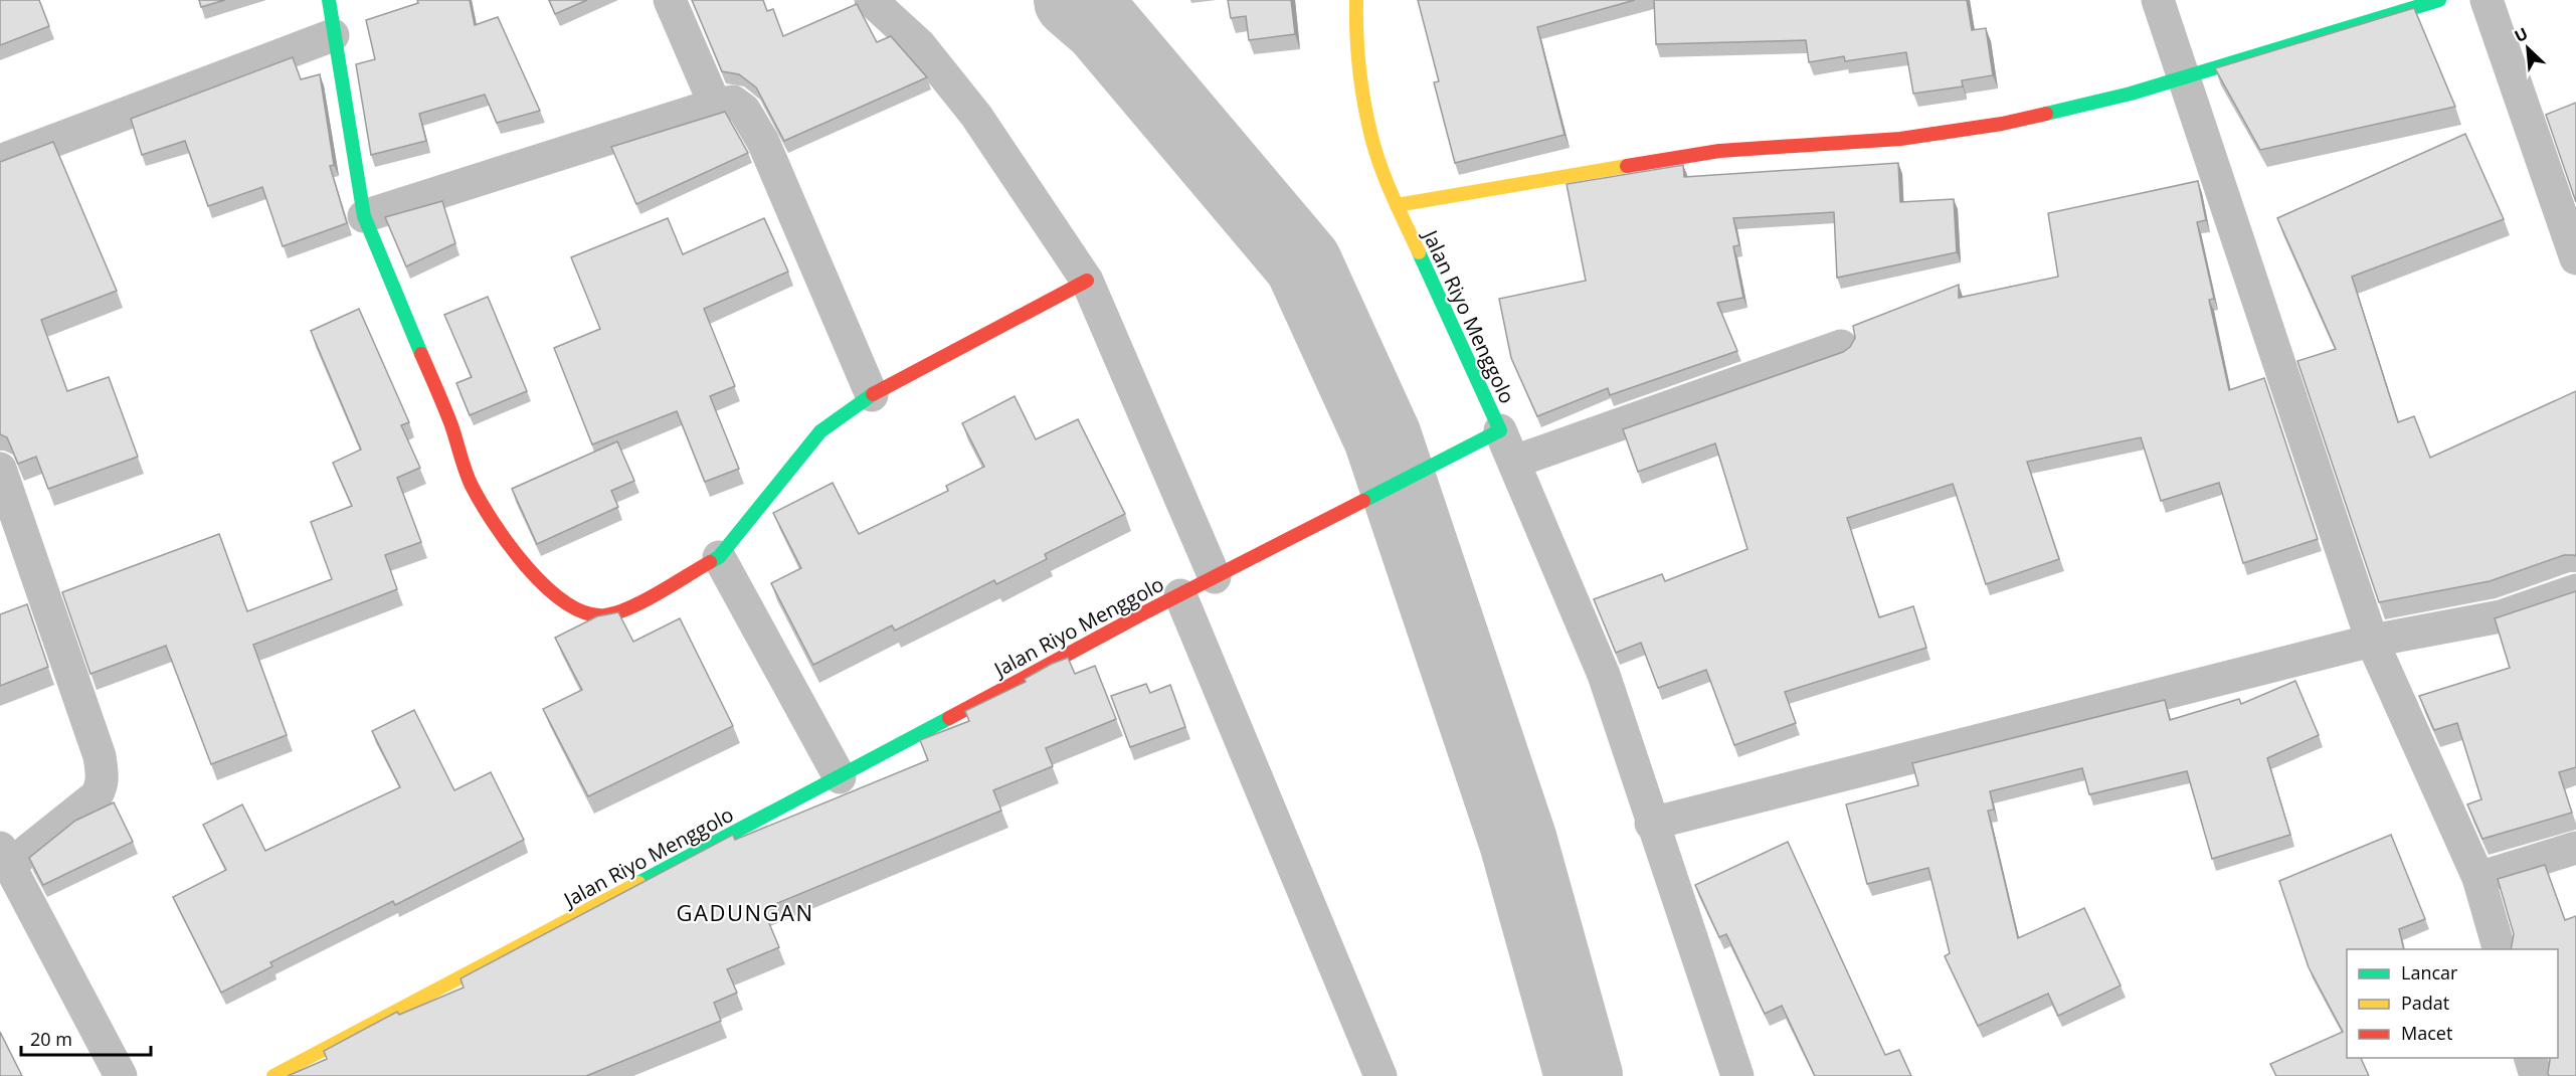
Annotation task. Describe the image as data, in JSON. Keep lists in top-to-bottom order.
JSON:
{
  "streets": {
    "street": ["Jalan Riyo Menggolo"]
  },
  "districts": ["GADUNGAN"],
  "legend": ["Lancar", "Padat", "Macet"],
  "scale_bar": "20 m",
  "north": "top left"
}
